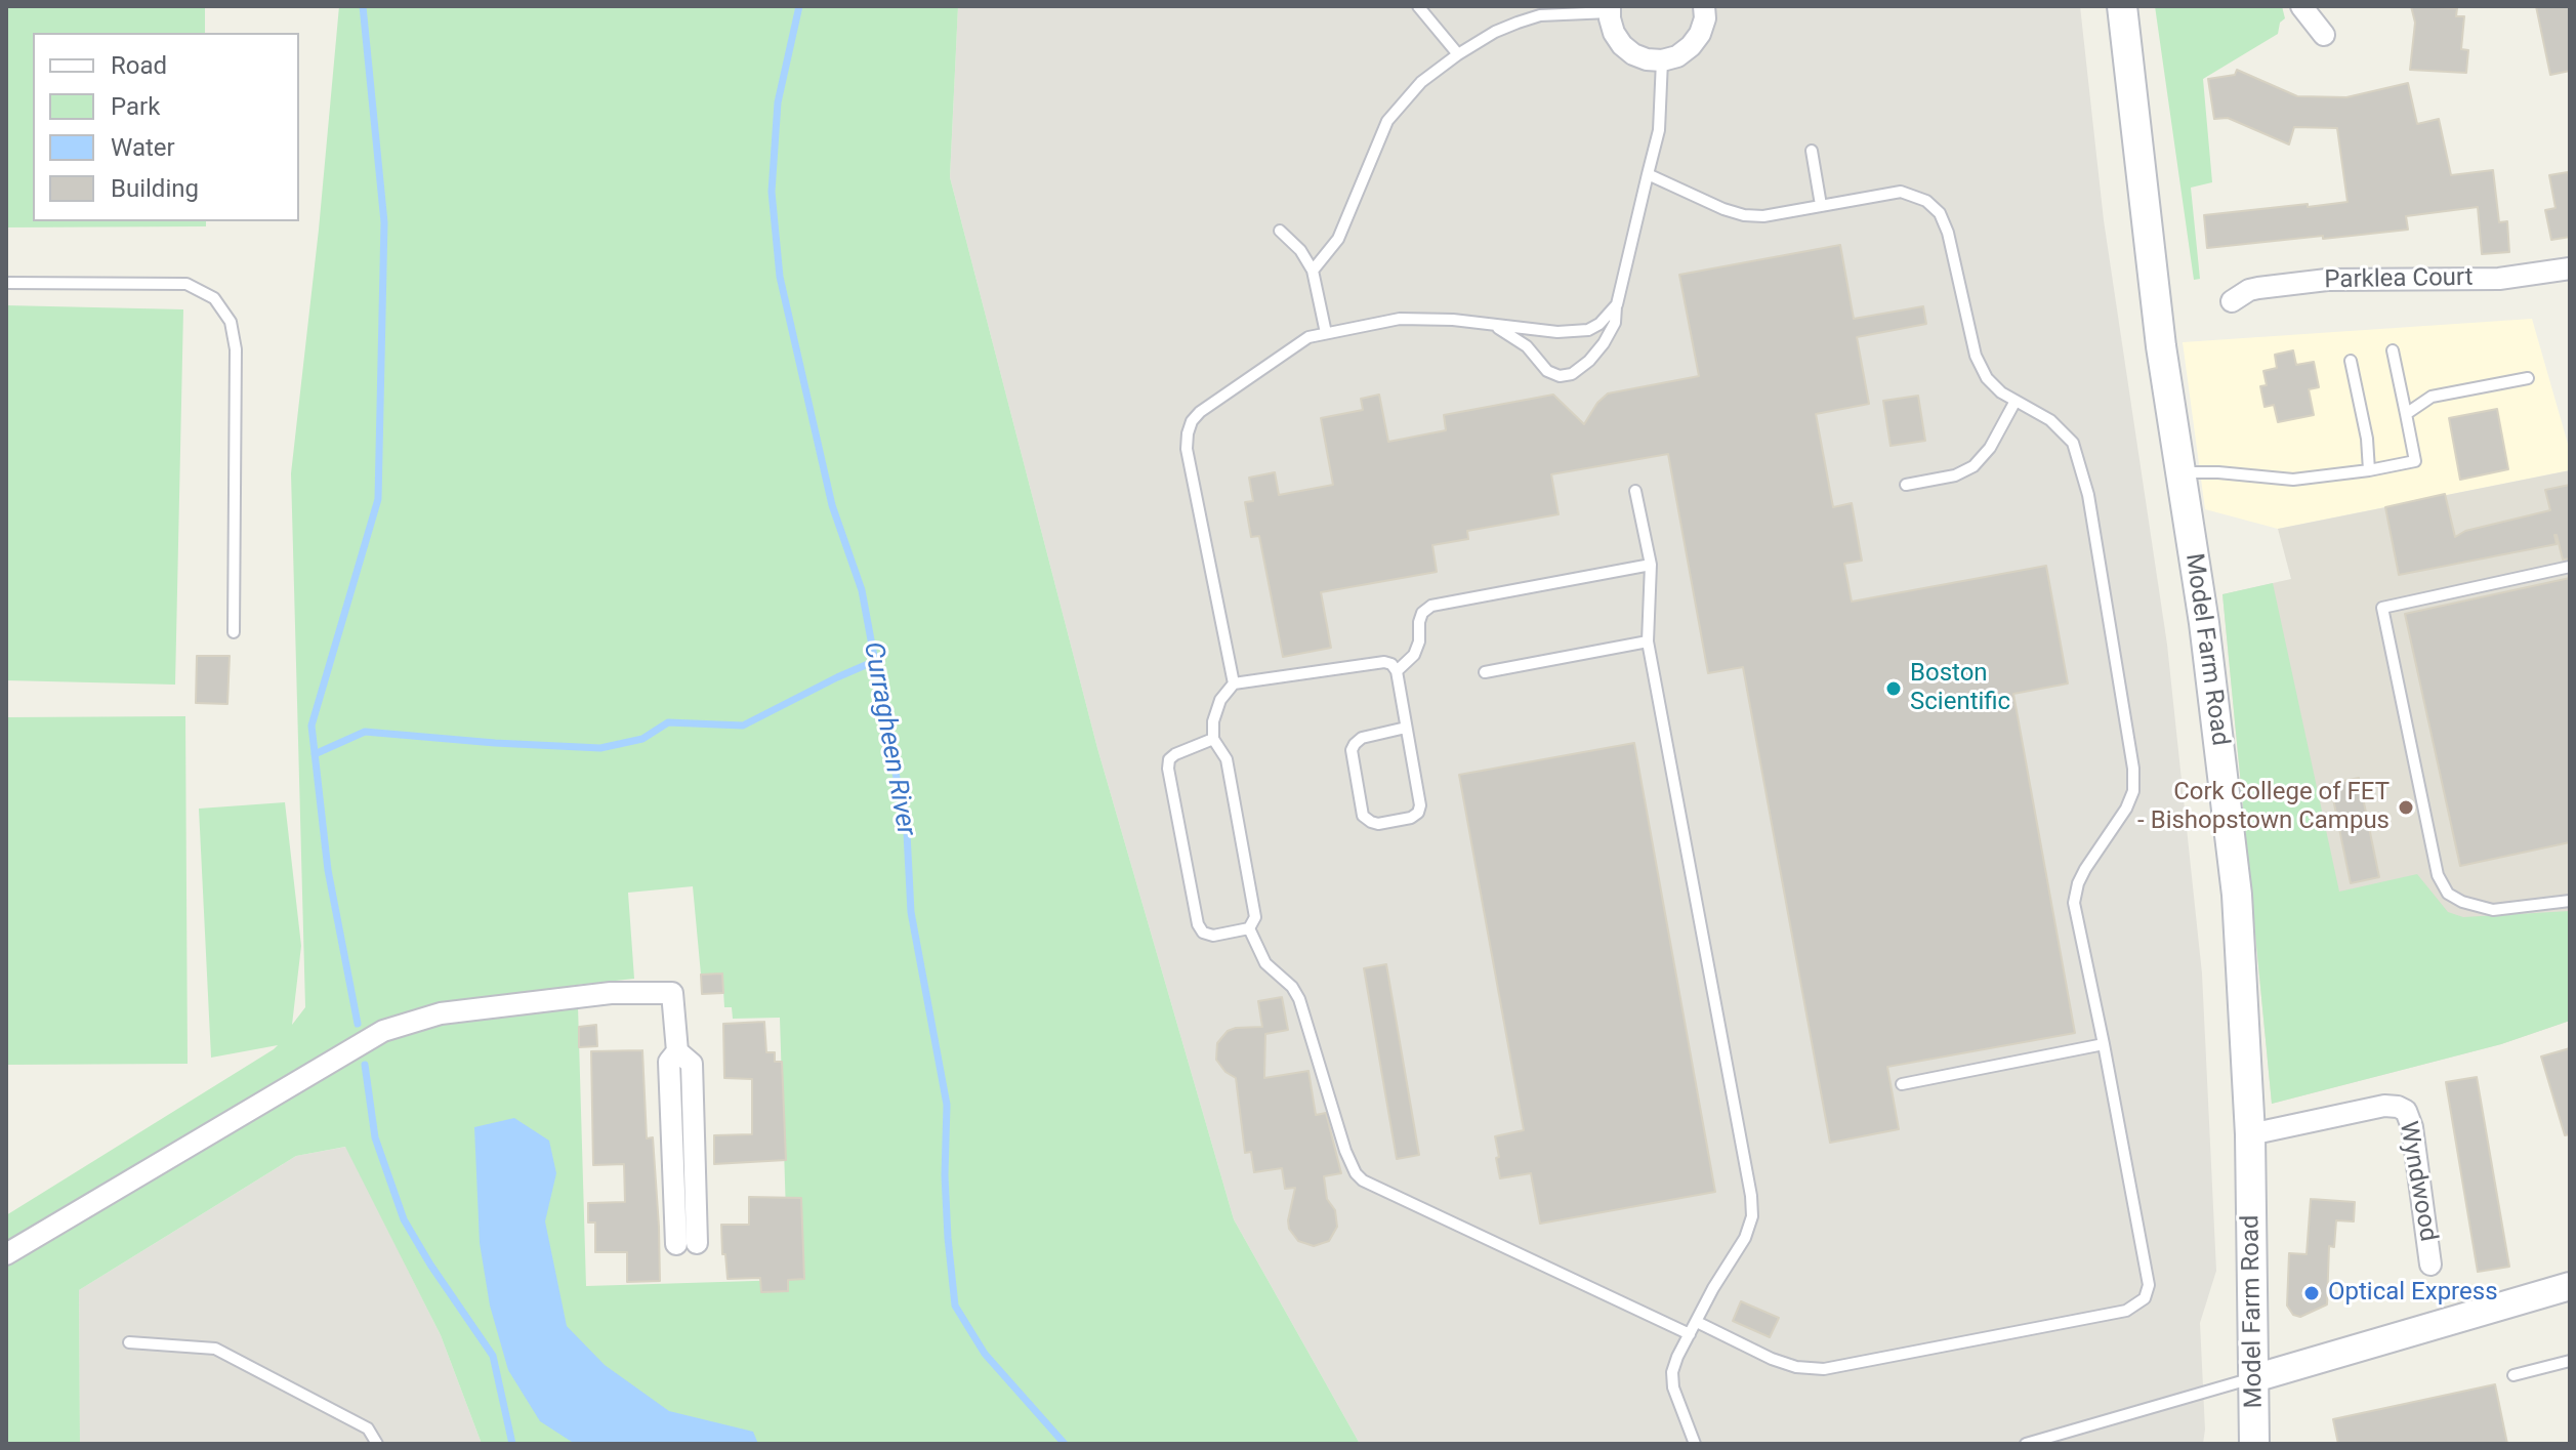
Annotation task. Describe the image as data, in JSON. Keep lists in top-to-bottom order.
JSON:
{
  "streets": {
    "main road": ["Model Farm Road"],
    "street": ["Parklea Court", "Wyndwood"]
  },
  "crossings": [
    ["Model Farm Road", "Wyndwood"]
  ],
  "water": ["Curragheen River"],
  "places": ["Boston Scientific", "Cork College of FET - Bishopstown Campus", "Optical Express"],
  "legend": [
    "Road",
    "Park",
    "Water",
    "Building"
  ]
}
